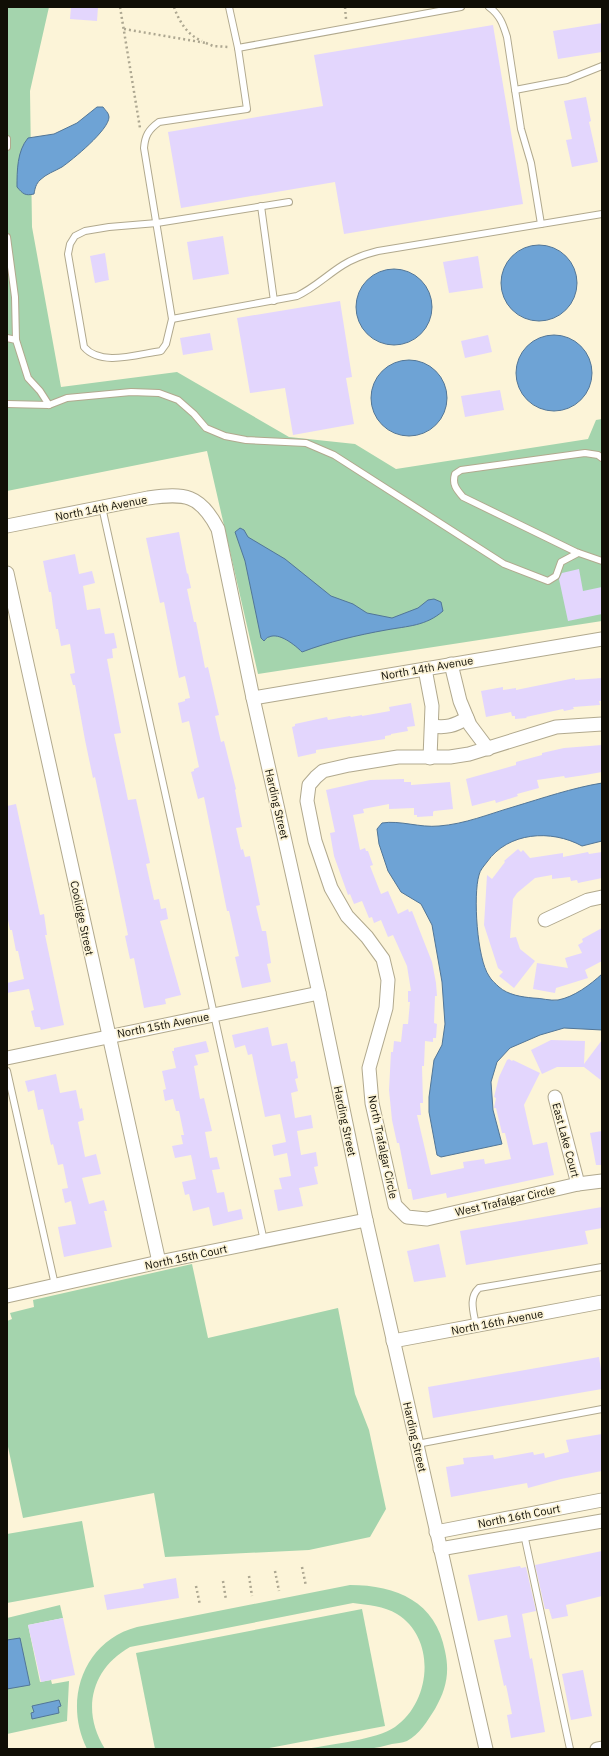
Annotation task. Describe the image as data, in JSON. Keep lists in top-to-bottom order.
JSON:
{
  "streets": {
    "street": [
      "North 14th Avenue",
      "Harding Street",
      "Coolidge Street",
      "North 15th Avenue",
      "East Lake Court",
      "North Trafalgar Circle",
      "West Trafalgar Circle",
      "North 15th Court",
      "North 16th Avenue",
      "North 16th Court"
    ]
  },
  "crossings": [
    ["North 14th Avenue", "Harding Street"],
    ["Harding Street", "North 15th Avenue"],
    ["Harding Street", "North 15th Court"],
    ["Harding Street", "North 16th Avenue"],
    ["Harding Street", "North 16th Court"],
    ["Coolidge Street", "North 15th Avenue"],
    ["Coolidge Street", "North 15th Court"],
    ["East Lake Court", "West Trafalgar Circle"],
    ["North Trafalgar Circle", "West Trafalgar Circle"]
  ]
}
